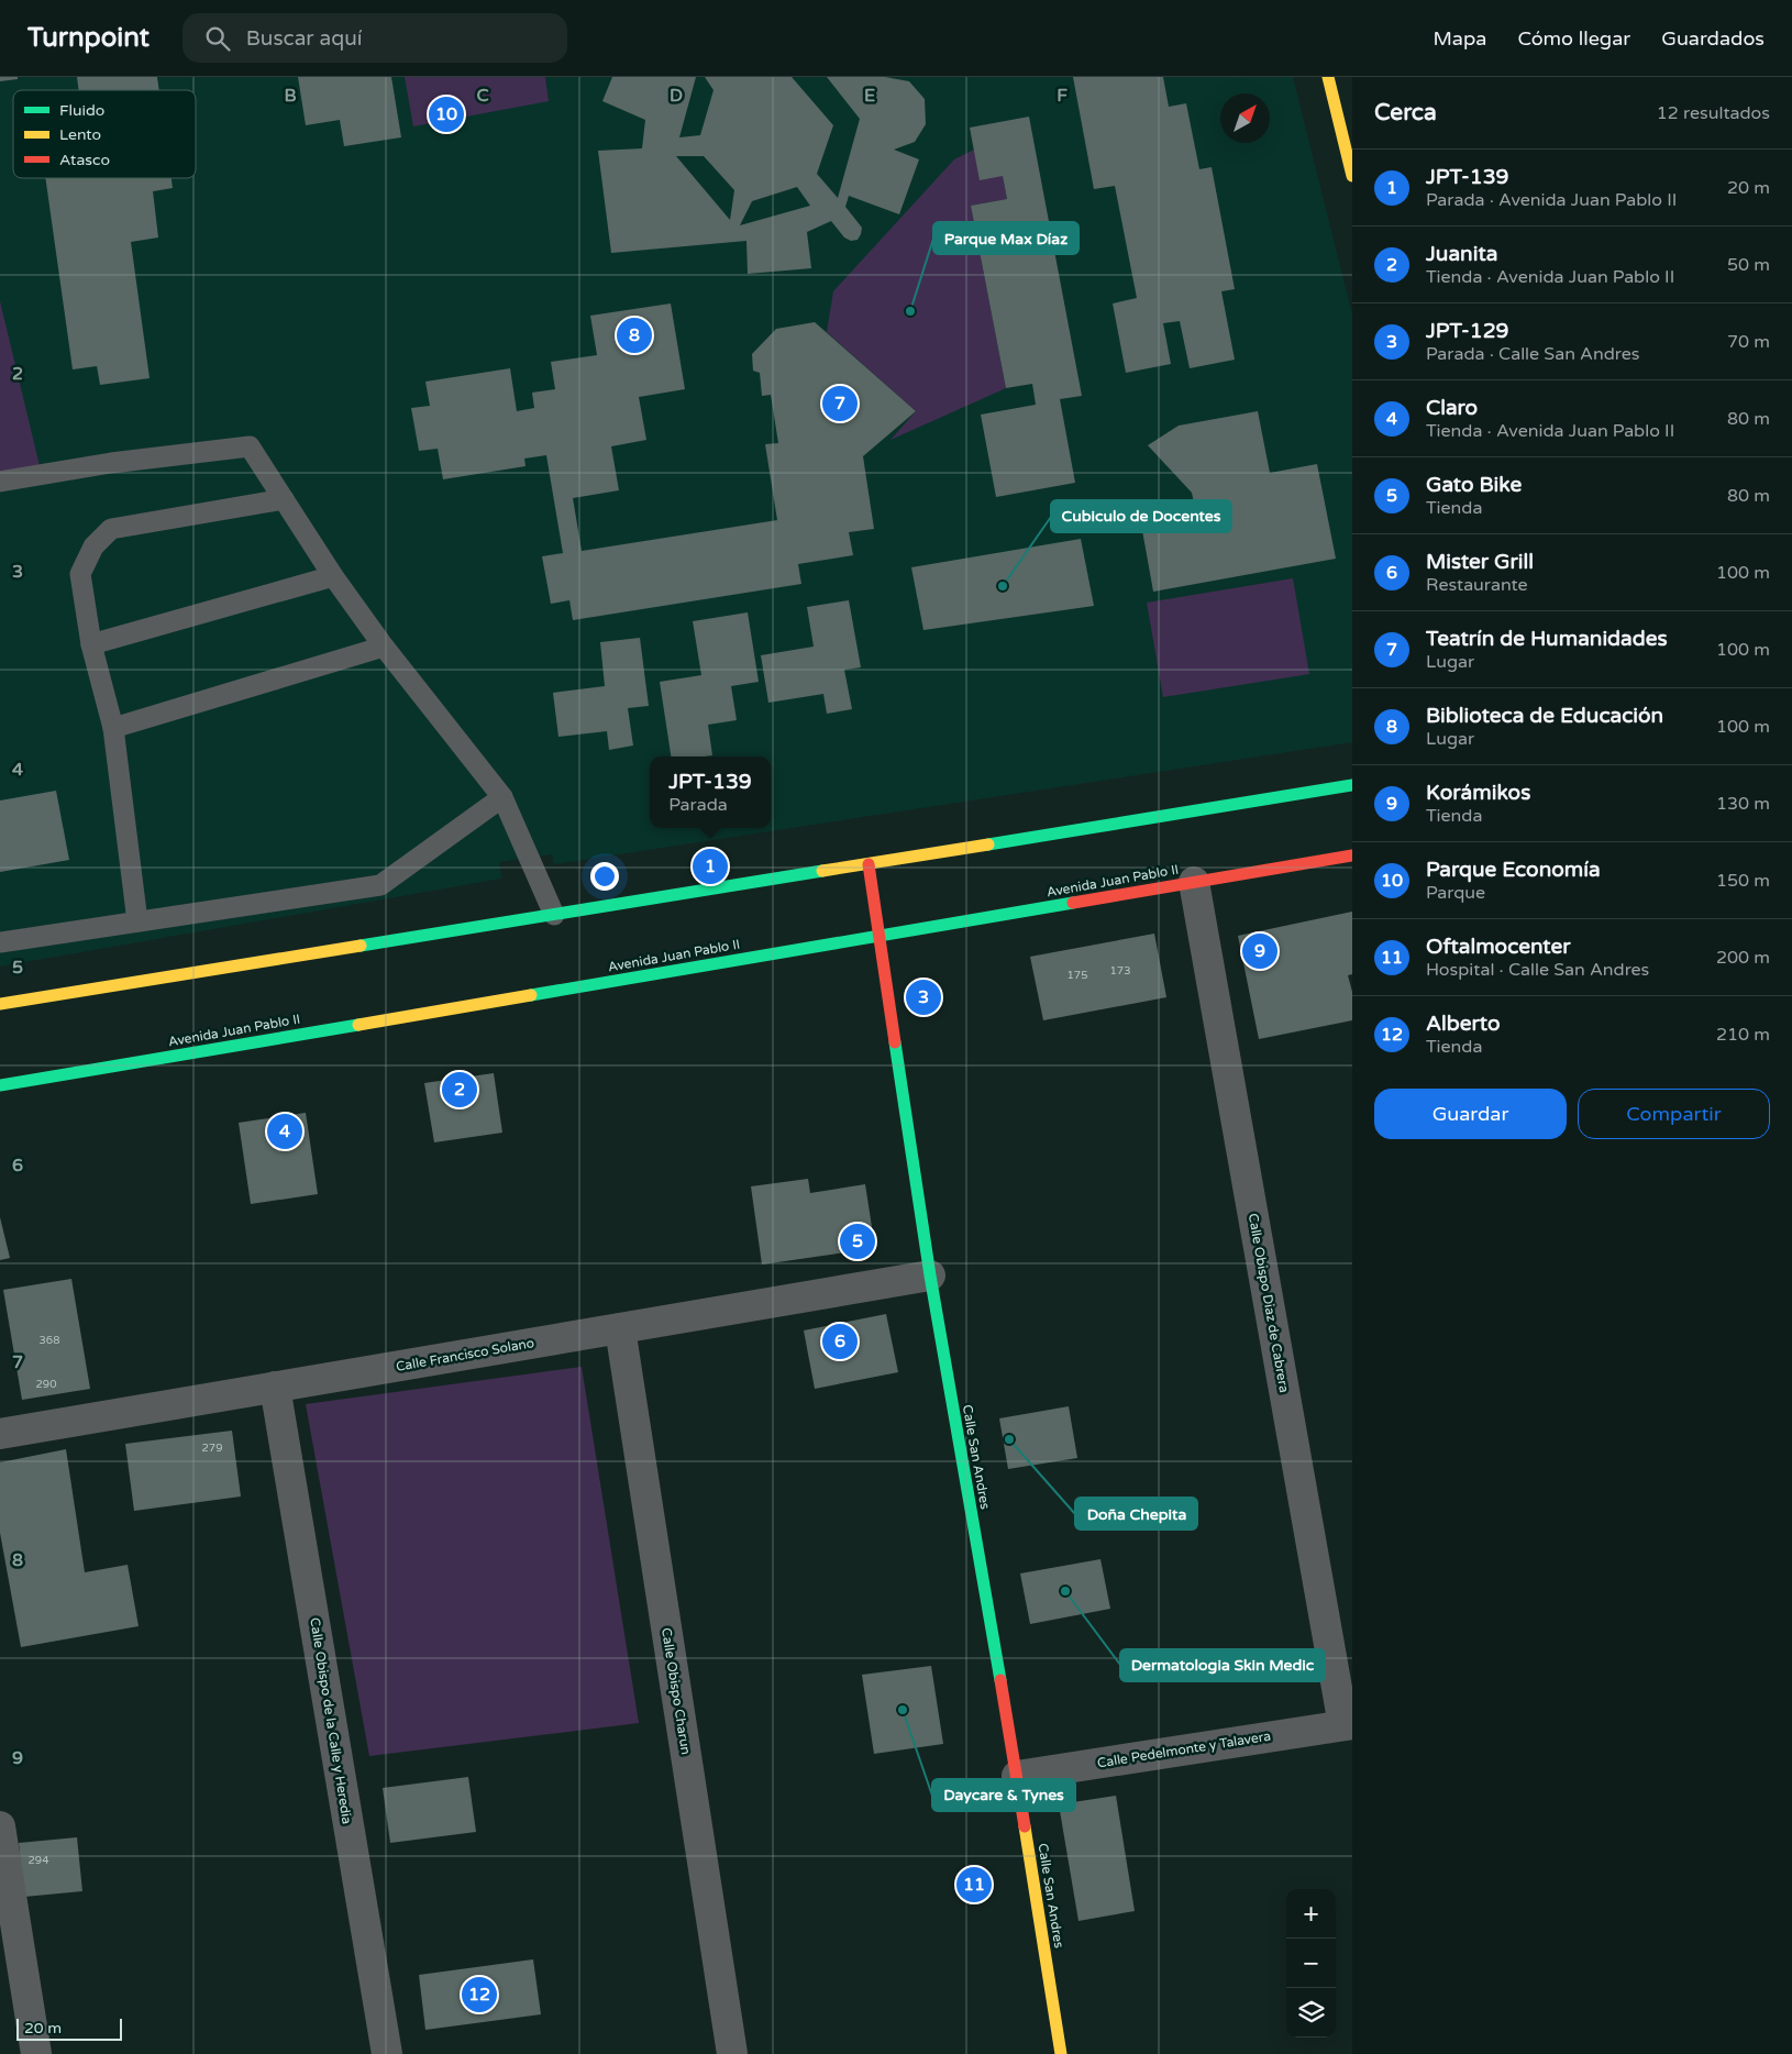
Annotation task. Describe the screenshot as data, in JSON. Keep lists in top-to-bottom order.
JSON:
{
  "streets": {
    "main road": ["Avenida Juan Pablo II", "Calle San Andres"],
    "street": [
      "Calle Obispo Diaz de Cabrera",
      "Calle Francisco Solano",
      "Calle Obispo Charun",
      "Calle Obispo de la Calle y Heredia",
      "Calle Pedelmonte y Talavera"
    ]
  },
  "crossings": [
    ["Avenida Juan Pablo II", "Calle Obispo Diaz de Cabrera"],
    ["Avenida Juan Pablo II", "Calle San Andres"],
    ["Calle Obispo Diaz de Cabrera", "Calle Pedelmonte y Talavera"],
    ["Calle Francisco Solano", "Calle San Andres"],
    ["Calle Francisco Solano", "Calle Obispo Charun"],
    ["Calle Francisco Solano", "Calle Obispo de la Calle y Heredia"],
    ["Calle San Andres", "Calle Pedelmonte y Talavera"]
  ],
  "places": [
    "Parque Max Díaz",
    "Cubiculo de Docentes",
    "Doña Chepita",
    "Dermatologia Skin Medic",
    "Daycare & Tynes"
  ],
  "house_numbers": [
    "173",
    "175",
    "368",
    "290",
    "279",
    "294"
  ],
  "legend": ["Fluido", "Lento", "Atasco"],
  "scale_bar": "20 m",
  "north": "top right",
  "page": {
    "header": "Turnpoint",
    "search": "Buscar aquí",
    "nav": ["Mapa", "Cómo llegar", "Guardados"],
    "heading": ["Cerca", "12 resultados"],
    "pins": [
      "10",
      "8",
      "7",
      "1",
      "9",
      "3",
      "2",
      "4",
      "5",
      "6",
      "11",
      "12"
    ],
    "list": [
      {
        "mark": "1",
        "name": "JPT-139",
        "note": "Parada · Avenida Juan Pablo II",
        "value": "20 m"
      },
      {
        "mark": "2",
        "name": "Juanita",
        "note": "Tienda · Avenida Juan Pablo II",
        "value": "50 m"
      },
      {
        "mark": "3",
        "name": "JPT-129",
        "note": "Parada · Calle San Andres",
        "value": "70 m"
      },
      {
        "mark": "4",
        "name": "Claro",
        "note": "Tienda · Avenida Juan Pablo II",
        "value": "80 m"
      },
      {
        "mark": "5",
        "name": "Gato Bike",
        "note": "Tienda",
        "value": "80 m"
      },
      {
        "mark": "6",
        "name": "Mister Grill",
        "note": "Restaurante",
        "value": "100 m"
      },
      {
        "mark": "7",
        "name": "Teatrín de Humanidades",
        "note": "Lugar",
        "value": "100 m"
      },
      {
        "mark": "8",
        "name": "Biblioteca de Educación",
        "note": "Lugar",
        "value": "100 m"
      },
      {
        "mark": "9",
        "name": "Korámikos",
        "note": "Tienda",
        "value": "130 m"
      },
      {
        "mark": "10",
        "name": "Parque Economía",
        "note": "Parque",
        "value": "150 m"
      },
      {
        "mark": "11",
        "name": "Oftalmocenter",
        "note": "Hospital · Calle San Andres",
        "value": "200 m"
      },
      {
        "mark": "12",
        "name": "Alberto",
        "note": "Tienda",
        "value": "210 m"
      }
    ],
    "popup": ["JPT-139", "Parada"],
    "buttons": ["Guardar", "Compartir"],
    "map_buttons": ["+", "−"],
    "scale": "20 m"
  },
  "grid": {
    "columns": [
      "B",
      "C",
      "D",
      "E",
      "F"
    ],
    "rows": [
      "2",
      "3",
      "4",
      "5",
      "6",
      "7",
      "8",
      "9"
    ]
  }
}
